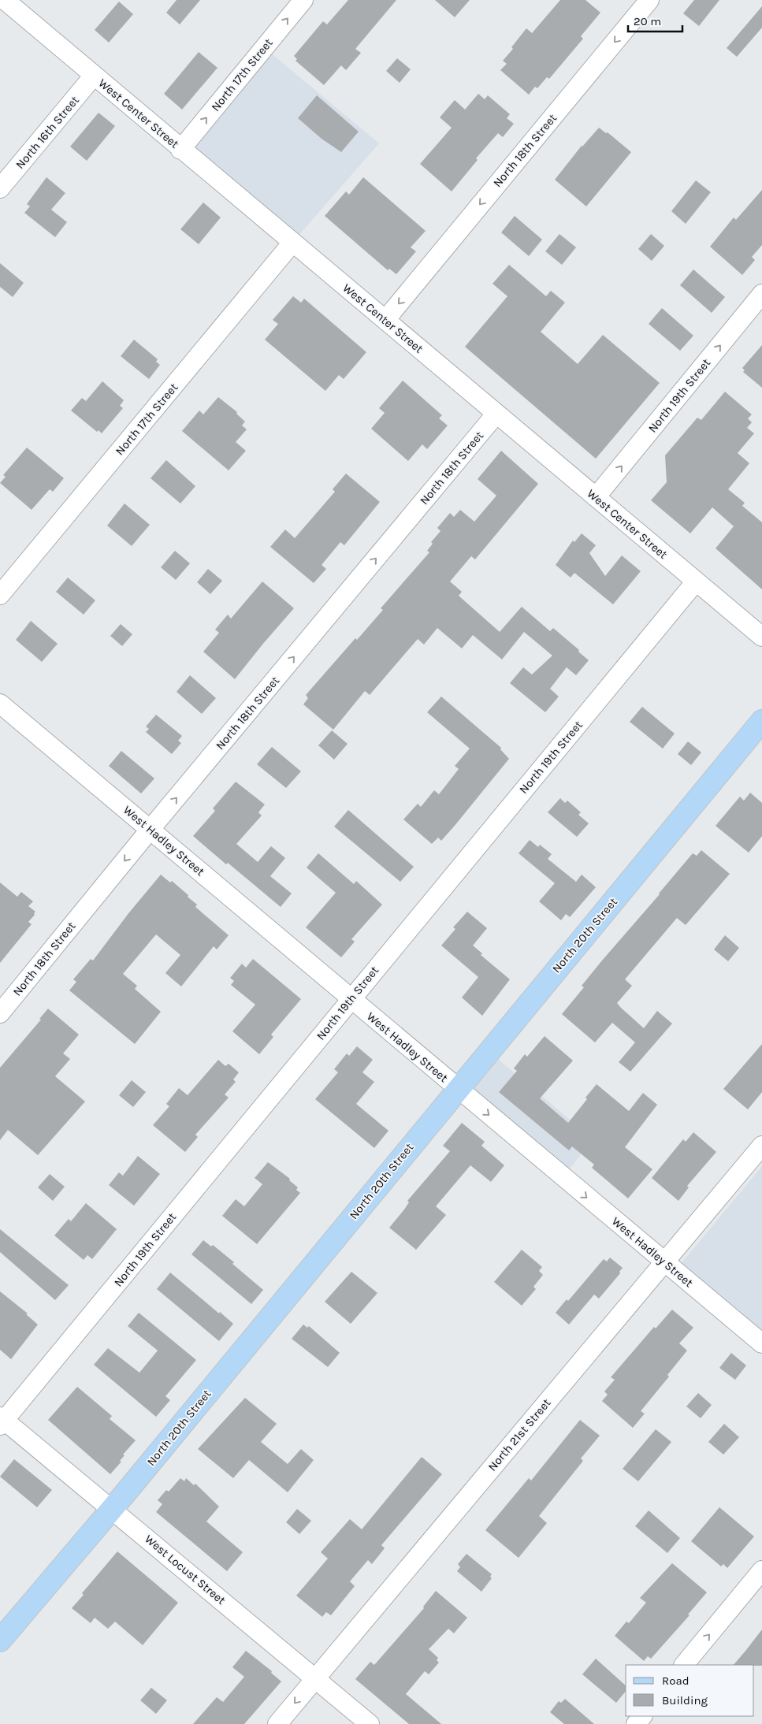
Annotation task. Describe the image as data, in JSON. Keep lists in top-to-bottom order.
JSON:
{
  "streets": {
    "main road": ["North 20th Street"],
    "street": [
      "North 17th Street",
      "West Center Street",
      "North 16th Street",
      "North 18th Street",
      "North 19th Street",
      "West Hadley Street",
      "North 21st Street",
      "West Locust Street"
    ]
  },
  "crossings": [
    ["North 17th Street", "West Center Street"],
    ["West Center Street", "North 16th Street"],
    ["West Center Street", "North 18th Street"],
    ["West Center Street", "North 19th Street"],
    ["North 18th Street", "West Hadley Street"],
    ["North 19th Street", "West Hadley Street"],
    ["North 19th Street", "West Locust Street"],
    ["West Hadley Street", "North 20th Street"],
    ["West Hadley Street", "North 21st Street"],
    ["North 20th Street", "West Locust Street"],
    ["North 21st Street", "West Locust Street"]
  ],
  "legend": ["Road", "Building"],
  "scale_bar": "20 m"
}
